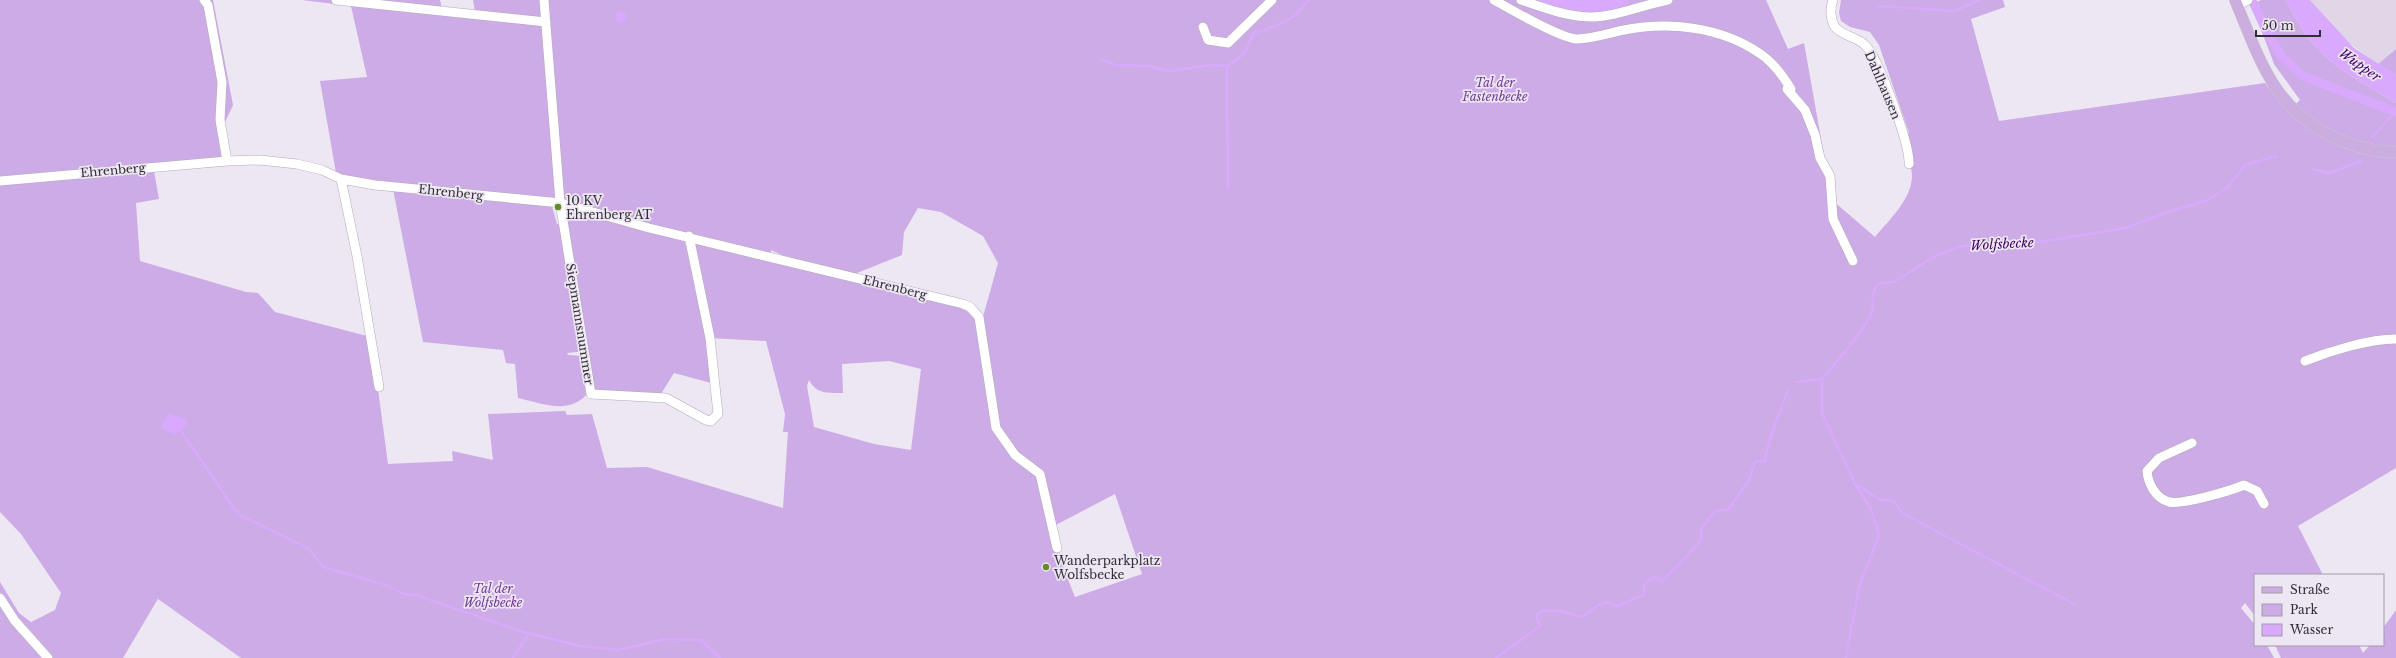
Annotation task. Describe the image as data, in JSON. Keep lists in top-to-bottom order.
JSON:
{
  "streets": {
    "street": ["Dahlhausen", "Ehrenberg", "Siepmannsnummer"]
  },
  "crossings": [
    ["Ehrenberg", "Siepmannsnummer"]
  ],
  "water": ["Wupper", "Wolfsbecke"],
  "parks": ["Tal der Fastenbecke", "Tal der Wolfsbecke"],
  "places": ["10 KV Ehrenberg AT", "Wanderparkplatz Wolfsbecke"],
  "legend": ["Straße", "Park", "Wasser"],
  "scale_bar": "50 m"
}
